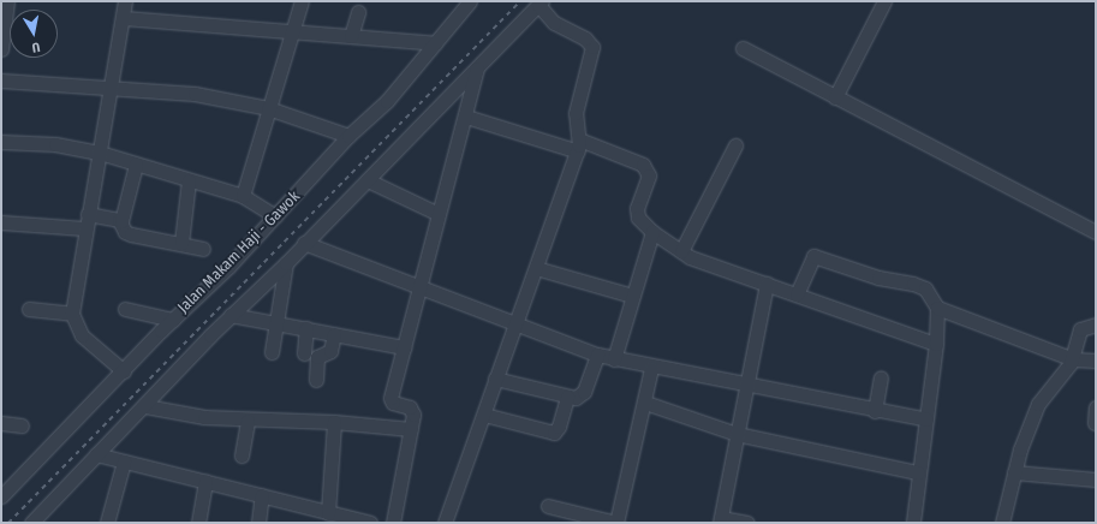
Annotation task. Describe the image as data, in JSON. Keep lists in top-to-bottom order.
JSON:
{
  "streets": {
    "street": ["Jalan Makam Haji - Gawok"]
  },
  "north": "bottom"
}
